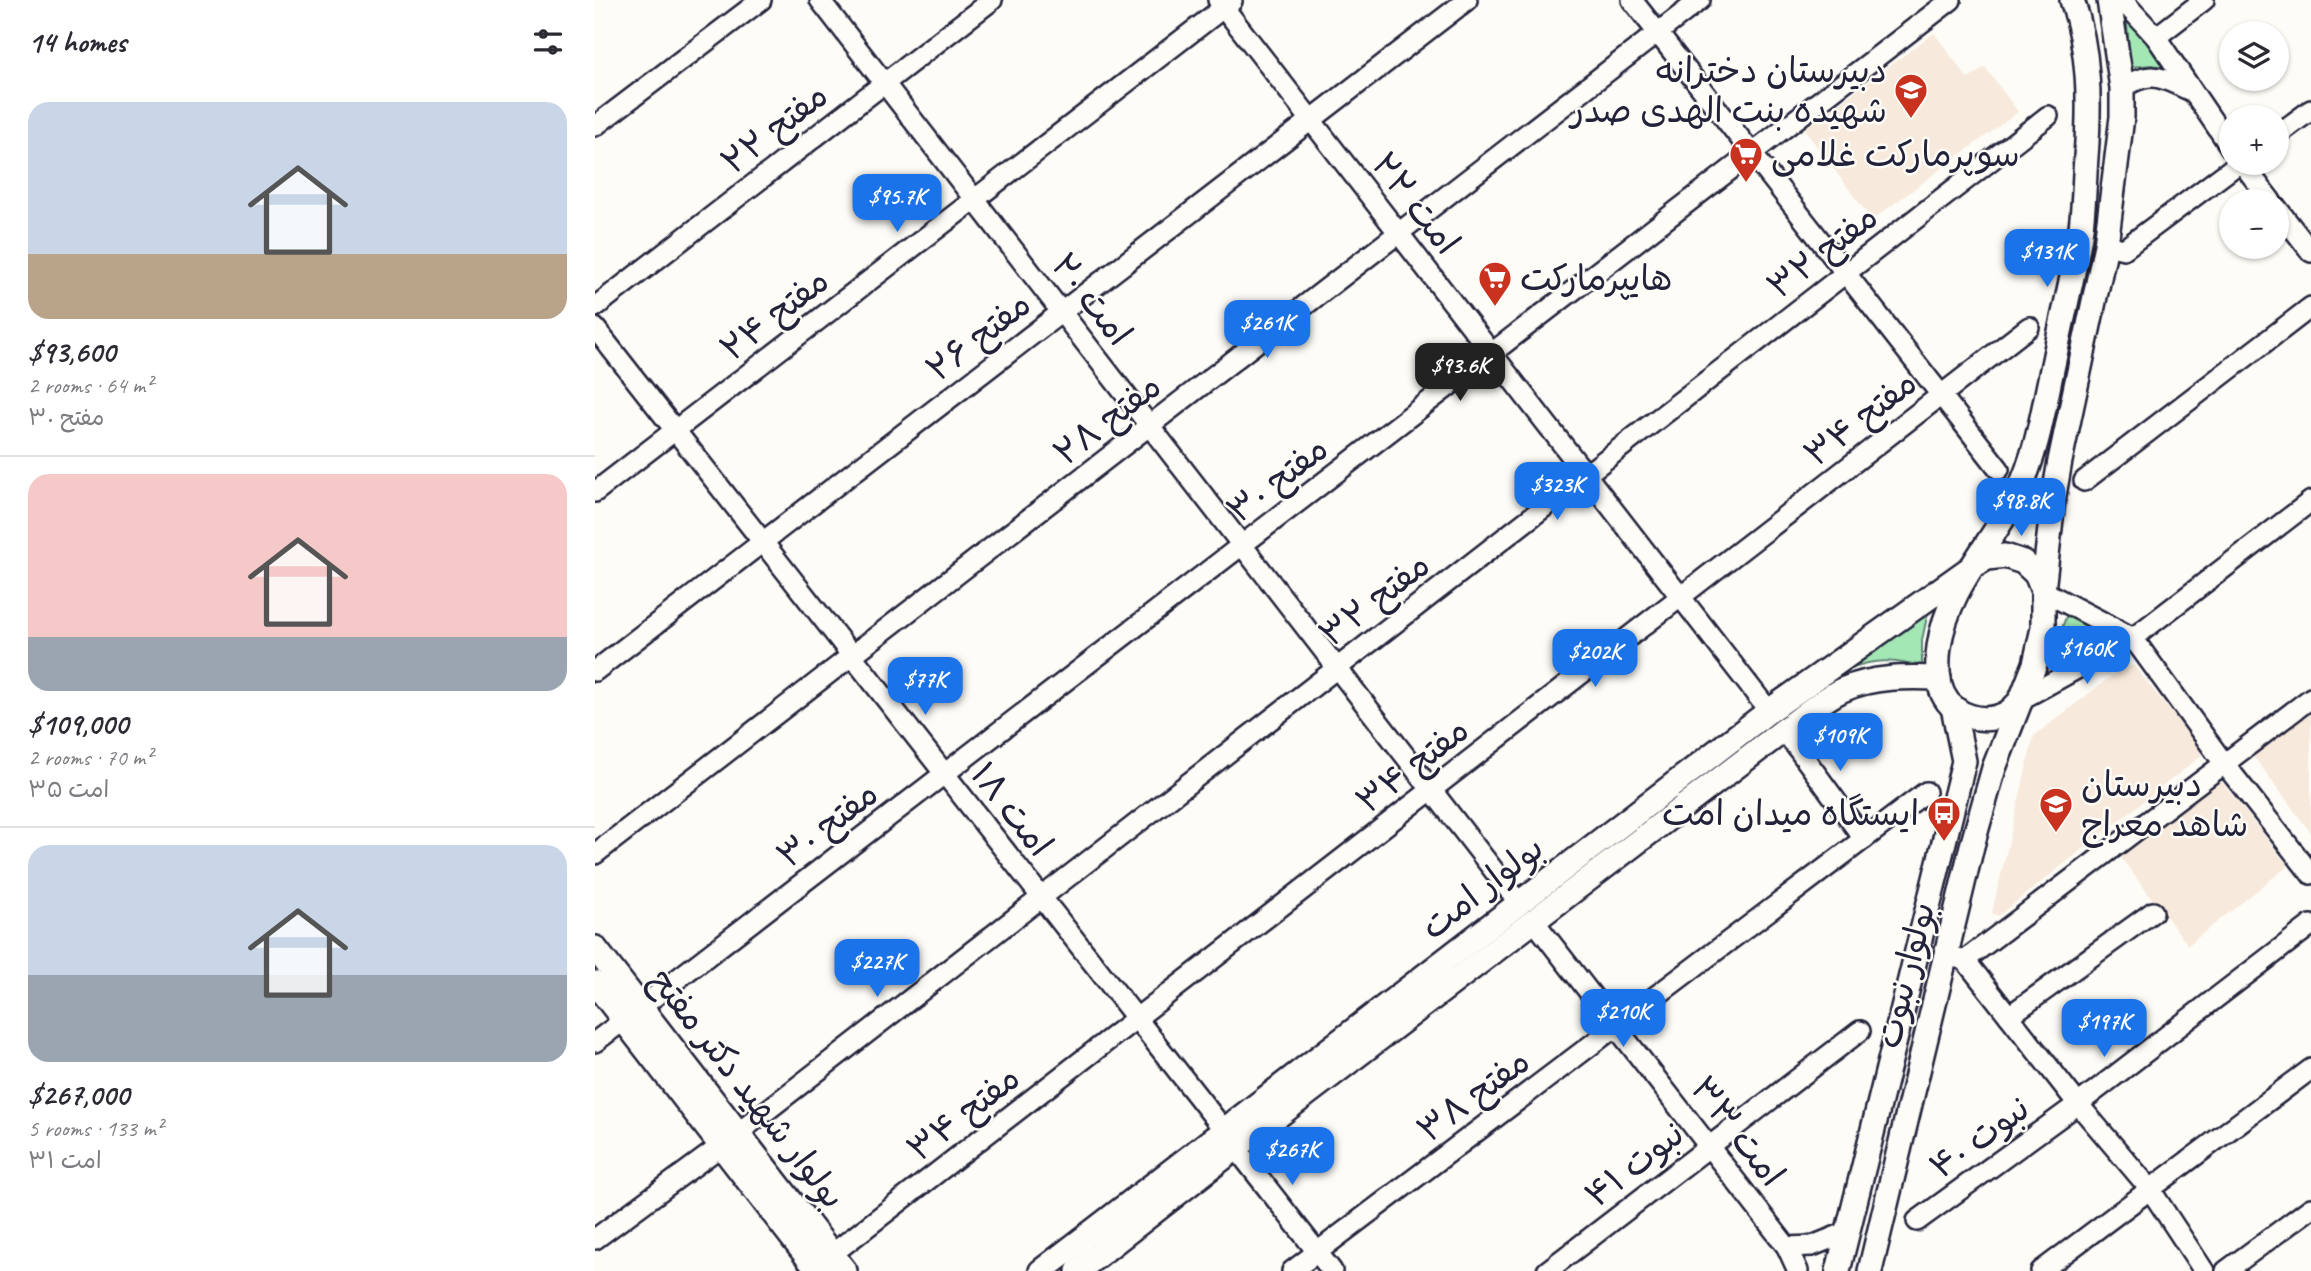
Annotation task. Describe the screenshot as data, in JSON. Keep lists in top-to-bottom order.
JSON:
{
  "streets": {
    "main road": ["بولوار امت", "بولوار نبوت", "بولوار شهید دکتر مفتح"],
    "street": [
      "مفتح ۲۲",
      "امت ۲۲",
      "مفتح ۳۲",
      "امت ۲۰",
      "مفتح ۲۴",
      "مفتح ۲۶",
      "مفتح ۳۴",
      "مفتح ۲۸",
      "مفتح ۳۰",
      "امت ۱۸",
      "مفتح ۳۸",
      "امت ۳۳",
      "نبوت ۴۰",
      "نبوت ۴۱"
    ]
  },
  "crossings": [
    ["مفتح ۲۲", "امت ۲۰"],
    ["امت ۲۲", "مفتح ۳۲"],
    ["امت ۲۲", "مفتح ۲۴"],
    ["امت ۲۲", "مفتح ۲۶"],
    ["امت ۲۲", "مفتح ۳۴"],
    ["امت ۲۲", "مفتح ۲۸"],
    ["امت ۲۲", "مفتح ۳۰"],
    ["امت ۲۲", "بولوار امت"],
    ["مفتح ۳۲", "امت ۲۰"],
    ["مفتح ۳۲", "امت ۱۸"],
    ["مفتح ۳۲", "بولوار شهید دکتر مفتح"],
    ["امت ۲۰", "مفتح ۲۴"],
    ["امت ۲۰", "مفتح ۲۶"],
    ["امت ۲۰", "مفتح ۳۴"],
    ["امت ۲۰", "مفتح ۲۸"],
    ["امت ۲۰", "مفتح ۳۰"],
    ["امت ۲۰", "بولوار امت"],
    ["مفتح ۲۴", "امت ۱۸"],
    ["مفتح ۲۶", "امت ۱۸"],
    ["مفتح ۳۴", "امت ۱۸"],
    ["مفتح ۳۴", "بولوار شهید دکتر مفتح"],
    ["مفتح ۲۸", "امت ۱۸"],
    ["مفتح ۳۰", "امت ۱۸"],
    ["مفتح ۳۰", "بولوار شهید دکتر مفتح"],
    ["امت ۱۸", "بولوار امت"],
    ["امت ۱۸", "مفتح ۳۸"],
    ["بولوار امت", "بولوار نبوت"],
    ["بولوار امت", "امت ۳۳"],
    ["مفتح ۳۸", "امت ۳۳"],
    ["امت ۳۳", "نبوت ۴۱"]
  ],
  "places": {
    "school or university": ["دبیرستان دخترانه شهیده بنت الهدی صدر", "دبیرستان شاهد معراج"],
    "supermarket": ["سوپرمارکت غلامی", "هایپرمارکت"],
    "bus stop": ["ایستگاه میدان امت"]
  },
  "page": {
    "heading": "14 homes",
    "map_buttons": ["+", "−"],
    "list": [
      {
        "name": "$93,600",
        "note": "2 rooms · 64 m² · مفتح ۳۰"
      },
      {
        "name": "$109,000",
        "note": "2 rooms · 70 m² · امت ۳۵"
      },
      {
        "name": "$267,000",
        "note": "5 rooms · 133 m² · امت ۳۱"
      }
    ],
    "price": [
      "$95.7K",
      "$131K",
      "$261K",
      "$93.6K",
      "$323K",
      "$98.8K",
      "$160K",
      "$202K",
      "$77K",
      "$109K",
      "$227K",
      "$210K",
      "$197K",
      "$267K"
    ]
  }
}
